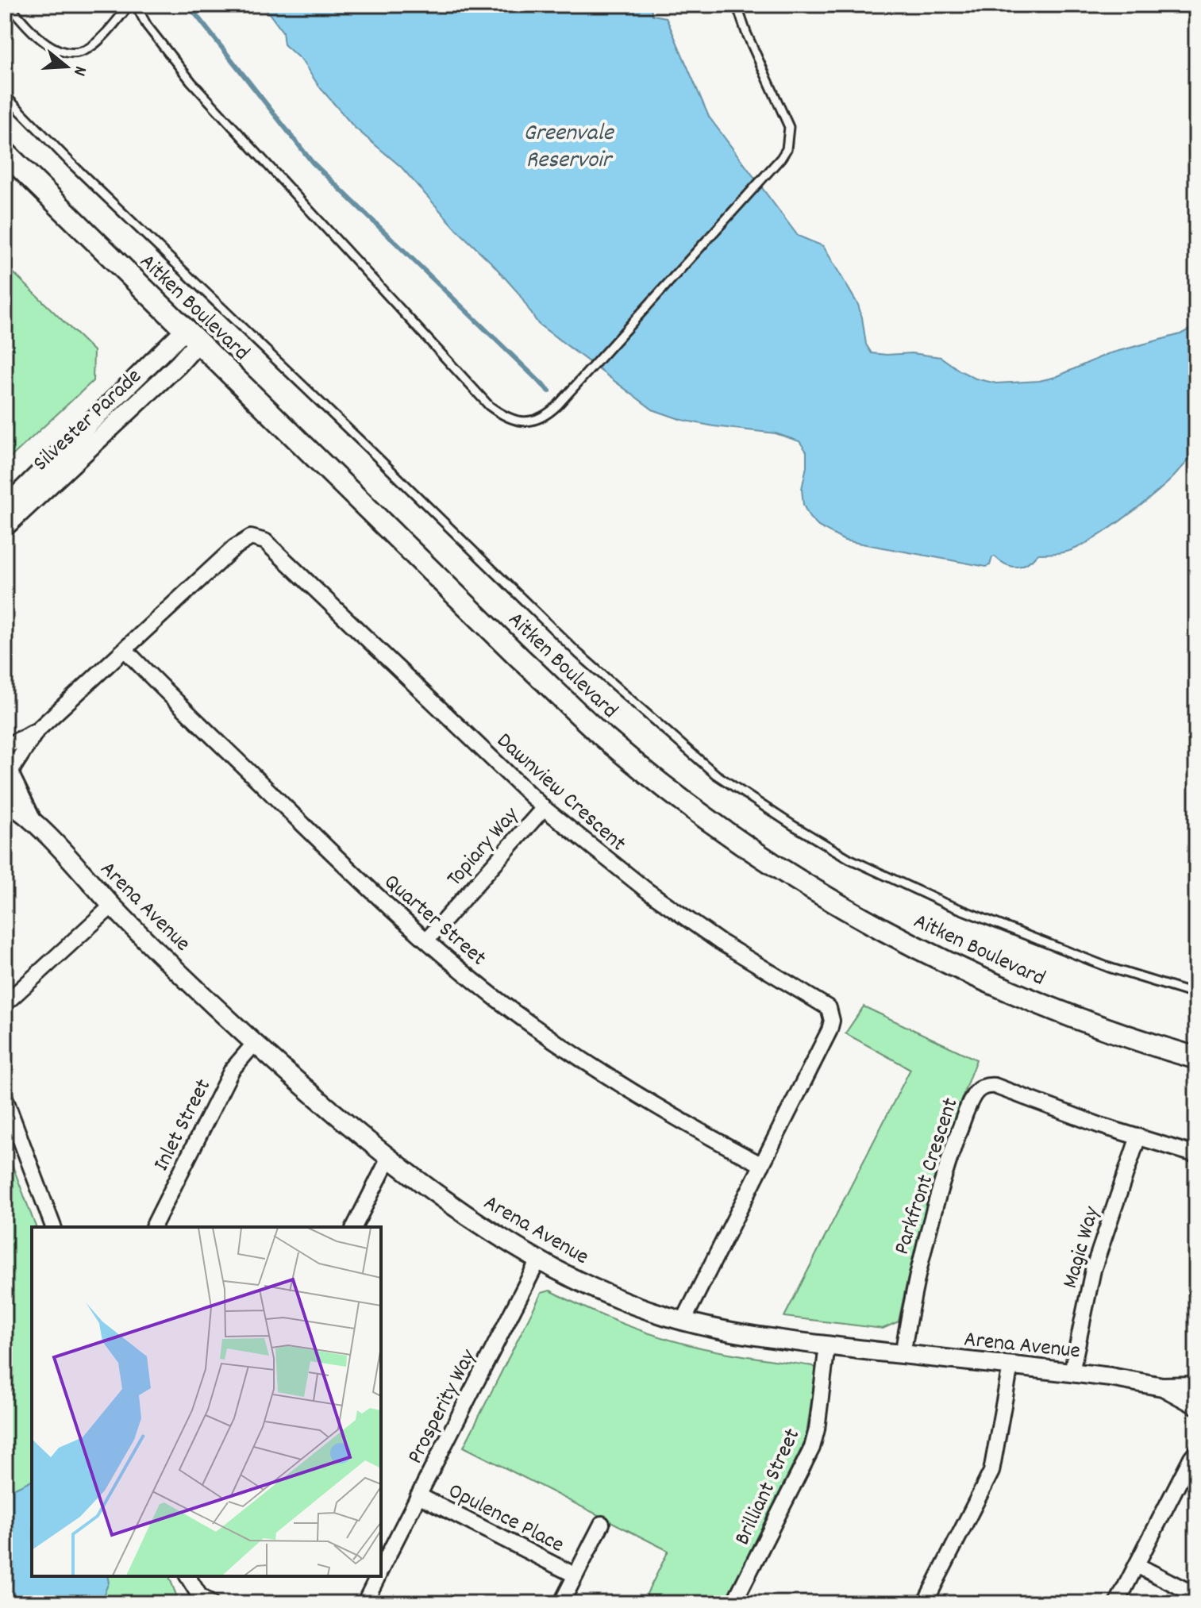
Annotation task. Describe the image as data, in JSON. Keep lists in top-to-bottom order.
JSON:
{
  "streets": {
    "main road": ["Aitken Boulevard"],
    "street": [
      "Silvester Parade",
      "Dawnview Crescent",
      "Topiary Way",
      "Arena Avenue",
      "Quarter Street",
      "Inlet Street",
      "Parkfront Crescent",
      "Magic Way",
      "Prosperity Way",
      "Brilliant Street",
      "Opulence Place"
    ]
  },
  "crossings": [
    ["Aitken Boulevard", "Silvester Parade"],
    ["Dawnview Crescent", "Topiary Way"],
    ["Dawnview Crescent", "Arena Avenue"],
    ["Dawnview Crescent", "Quarter Street"],
    ["Topiary Way", "Quarter Street"],
    ["Arena Avenue", "Inlet Street"],
    ["Arena Avenue", "Parkfront Crescent"],
    ["Arena Avenue", "Magic Way"],
    ["Arena Avenue", "Prosperity Way"],
    ["Arena Avenue", "Brilliant Street"],
    ["Parkfront Crescent", "Magic Way"],
    ["Prosperity Way", "Opulence Place"]
  ],
  "water": ["Greenvale Reservoir"],
  "north": "right"
}
